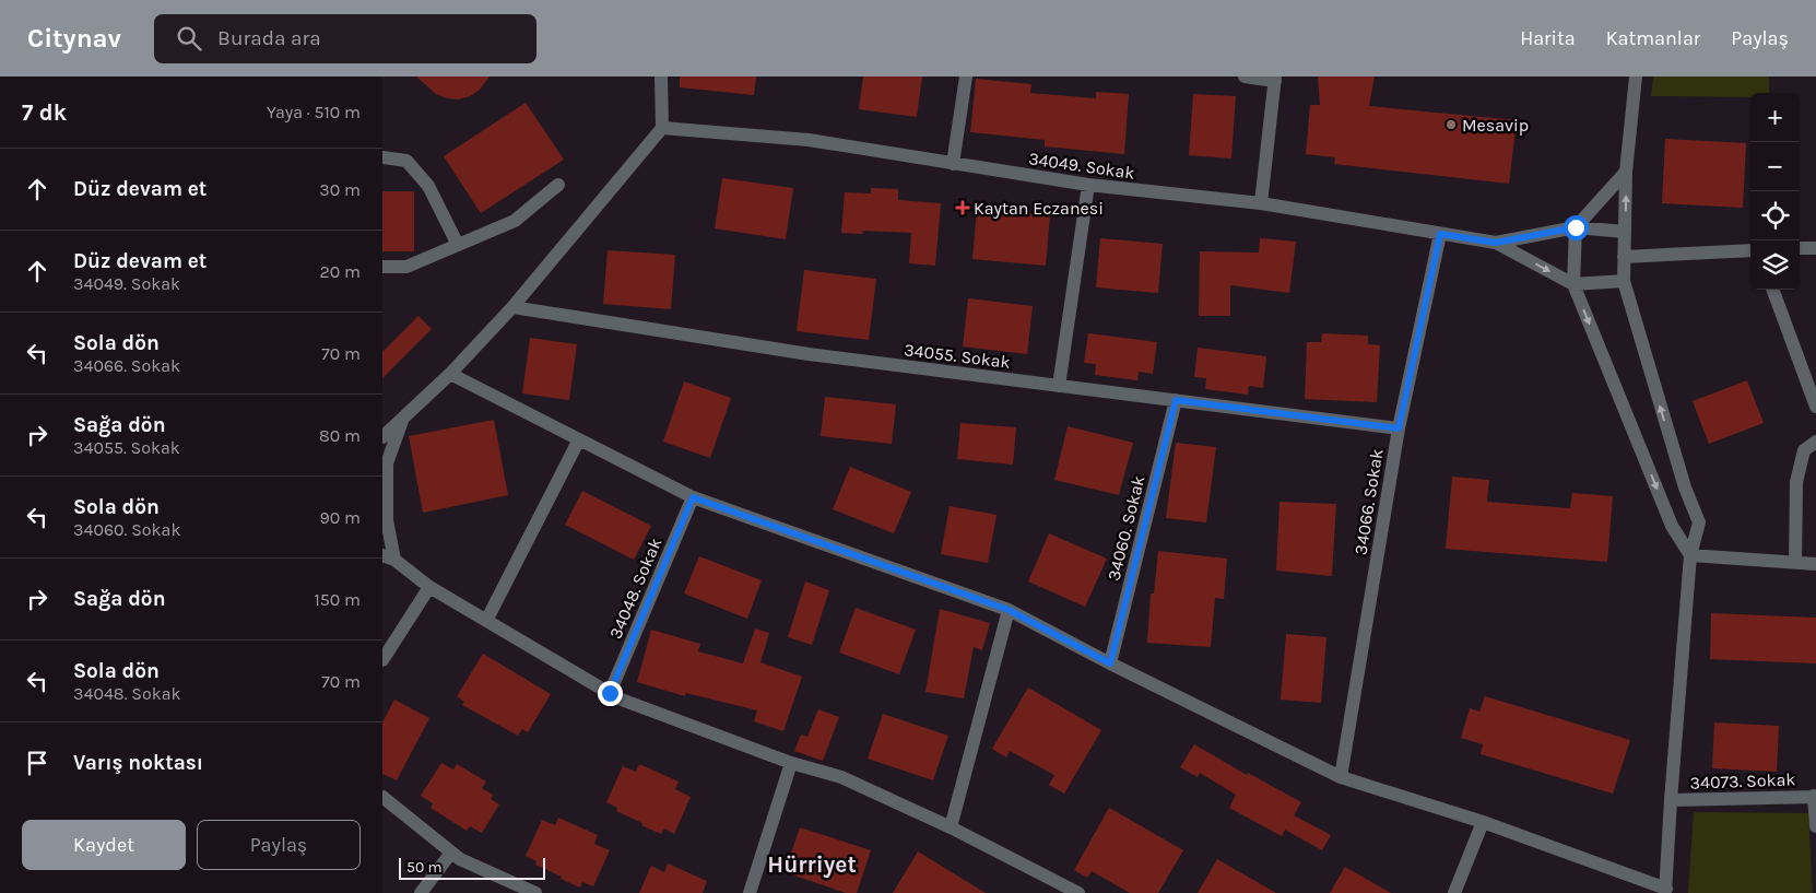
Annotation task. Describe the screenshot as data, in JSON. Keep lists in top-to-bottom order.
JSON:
{
  "streets": {
    "street": [
      "34049. Sokak",
      "34055. Sokak",
      "34066. Sokak",
      "34060. Sokak",
      "34048. Sokak",
      "34073. Sokak"
    ]
  },
  "crossings": [
    ["34049. Sokak", "34066. Sokak"],
    ["34055. Sokak", "34066. Sokak"],
    ["34055. Sokak", "34060. Sokak"]
  ],
  "districts": ["Hürriyet"],
  "places": {
    "other": ["Mesavip"],
    "health": ["Kaytan Eczanesi"]
  },
  "scale_bar": "50 m",
  "page": {
    "header": "Citynav",
    "search": "Burada ara",
    "nav": ["Harita", "Katmanlar", "Paylaş"],
    "heading": ["7 dk", "Yaya · 510 m"],
    "map_buttons": ["+", "−"],
    "list": [
      ["Düz devam et", "30 m"],
      ["Düz devam et", "34049. Sokak", "20 m"],
      ["Sola dön", "34066. Sokak", "70 m"],
      ["Sağa dön", "34055. Sokak", "80 m"],
      ["Sola dön", "34060. Sokak", "90 m"],
      ["Sağa dön", "150 m"],
      ["Sola dön", "34048. Sokak", "70 m"],
      "Varış noktası"
    ],
    "buttons": ["Kaydet", "Paylaş"],
    "scale": "50 m"
  }
}
